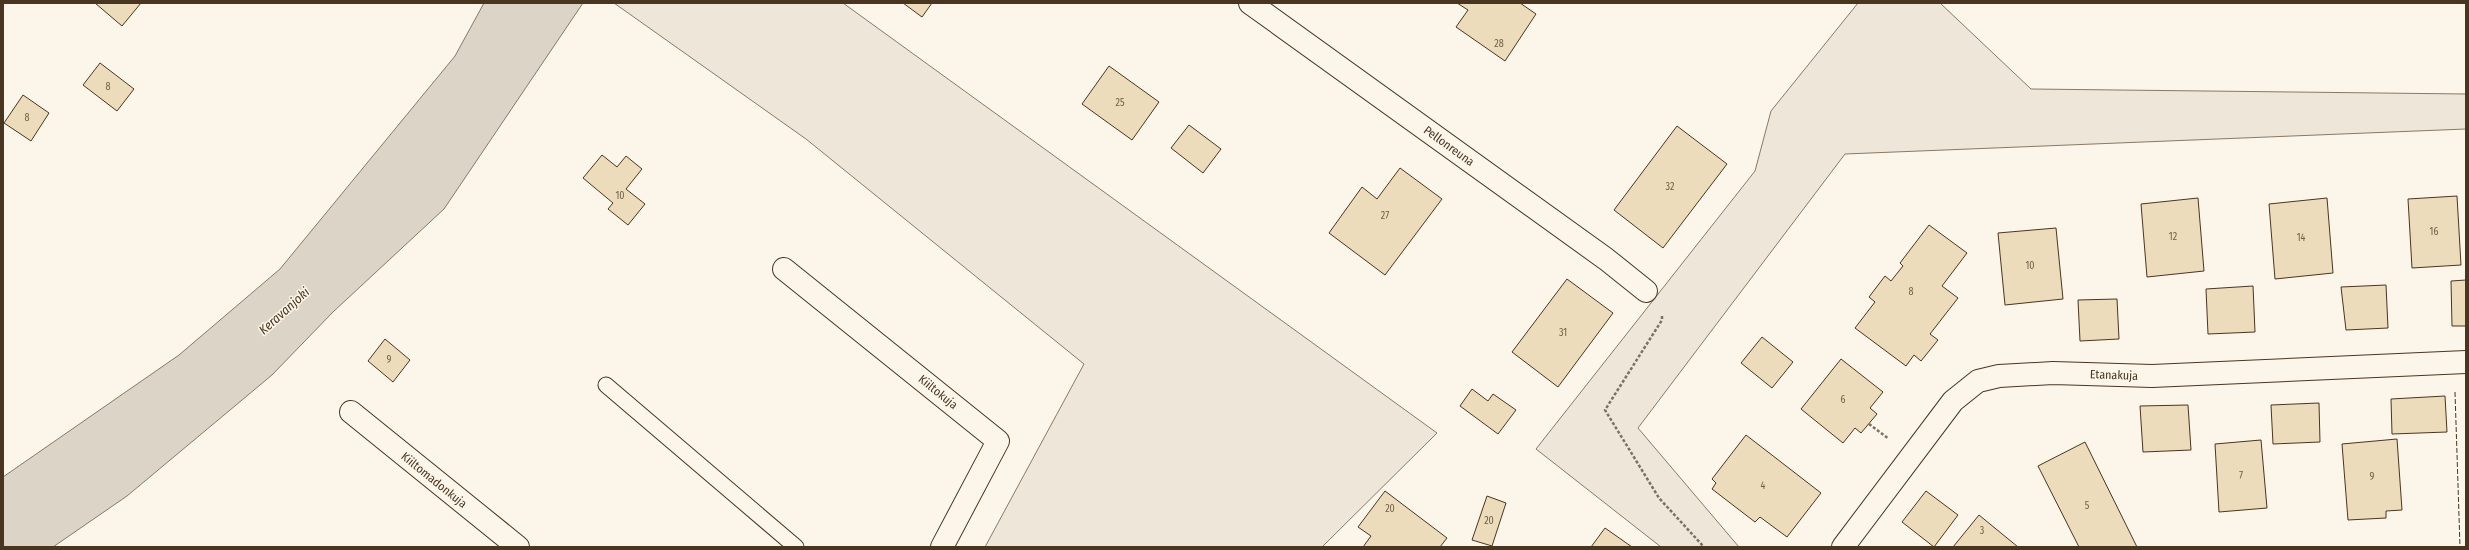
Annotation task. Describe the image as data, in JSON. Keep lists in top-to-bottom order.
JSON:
{
  "streets": {
    "street": [
      "Pellonreuna",
      "Etanakuja",
      "Kiiltokuja",
      "Kiiltomadonkuja"
    ]
  },
  "water": ["Keravanjoki"],
  "house_numbers": [
    "28",
    "8",
    "25",
    "8",
    "32",
    "10",
    "27",
    "16",
    "12",
    "14",
    "10",
    "8",
    "31",
    "9",
    "6",
    "7",
    "9",
    "4",
    "5",
    "20",
    "20",
    "3"
  ]
}
